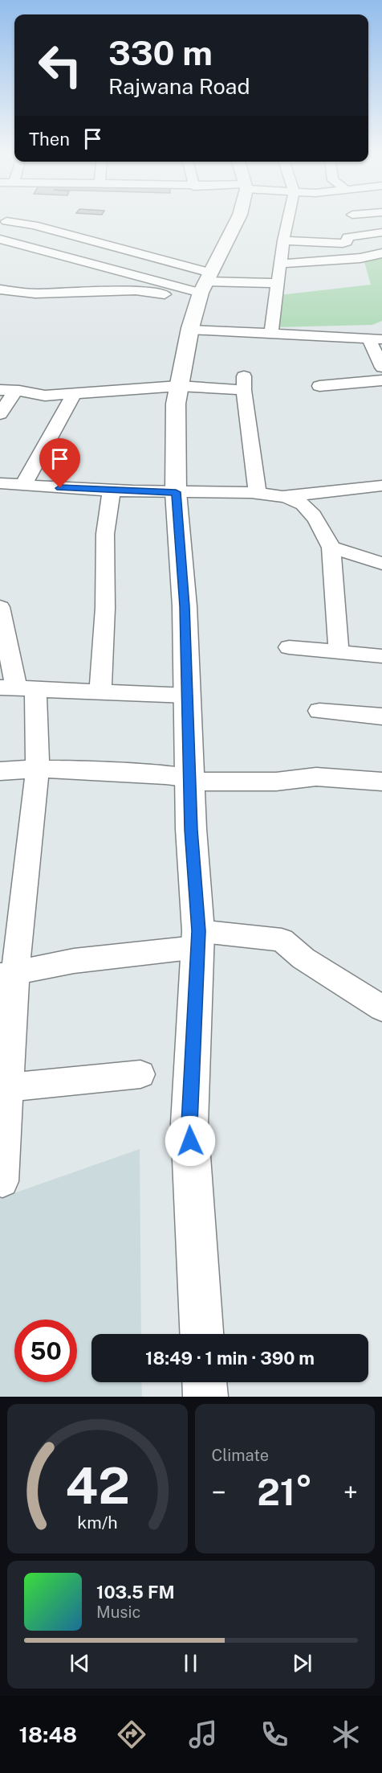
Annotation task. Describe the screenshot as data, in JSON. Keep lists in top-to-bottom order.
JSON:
{
  "page": {
    "turn": ["330 m", "Rajwana Road"],
    "then": "Then",
    "limit": "50",
    "trip": "18:49 · 1 min · 390 m",
    "tile": "Climate",
    "heat": ["−", "21°", "+"],
    "song": ["103.5 FM", "Music"],
    "tabs": "18:48",
    "gauge": ["42", "km/h"]
  }
}
